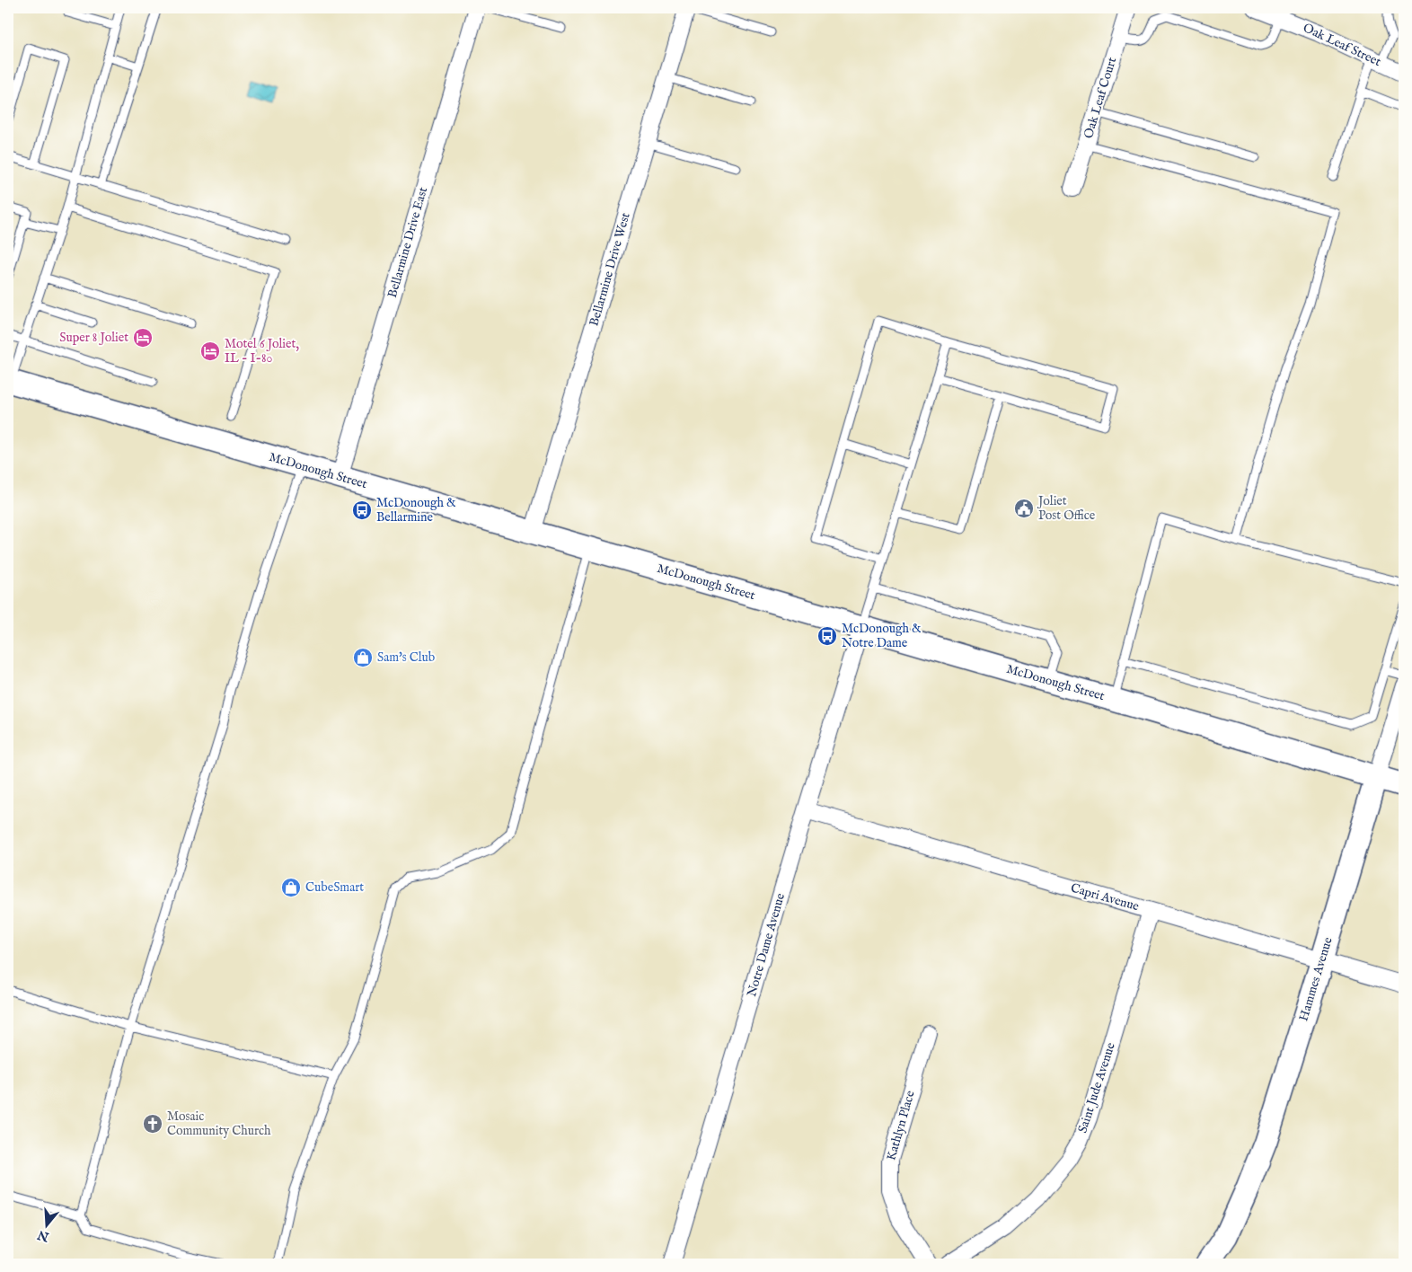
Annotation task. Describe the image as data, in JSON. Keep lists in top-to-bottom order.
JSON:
{
  "streets": {
    "street": [
      "Oak Leaf Street",
      "Oak Leaf Court",
      "Bellarmine Drive East",
      "Bellarmine Drive West",
      "McDonough Street",
      "Capri Avenue",
      "Notre Dame Avenue",
      "Hammes Avenue",
      "Saint Jude Avenue",
      "Kathlyn Place"
    ]
  },
  "crossings": [
    ["Bellarmine Drive East", "McDonough Street"],
    ["Bellarmine Drive West", "McDonough Street"],
    ["McDonough Street", "Notre Dame Avenue"],
    ["McDonough Street", "Hammes Avenue"],
    ["Capri Avenue", "Notre Dame Avenue"],
    ["Capri Avenue", "Hammes Avenue"],
    ["Capri Avenue", "Saint Jude Avenue"]
  ],
  "places": {
    "hotel": ["Super 8 Joliet", "Motel 6 Joliet, IL - I-80"],
    "public building": ["Joliet Post Office"],
    "bus stop": ["McDonough & Bellarmine", "McDonough & Notre Dame"],
    "shop": ["Sam's Club", "CubeSmart"],
    "church": ["Mosaic Community Church"]
  },
  "north": "bottom"
}
